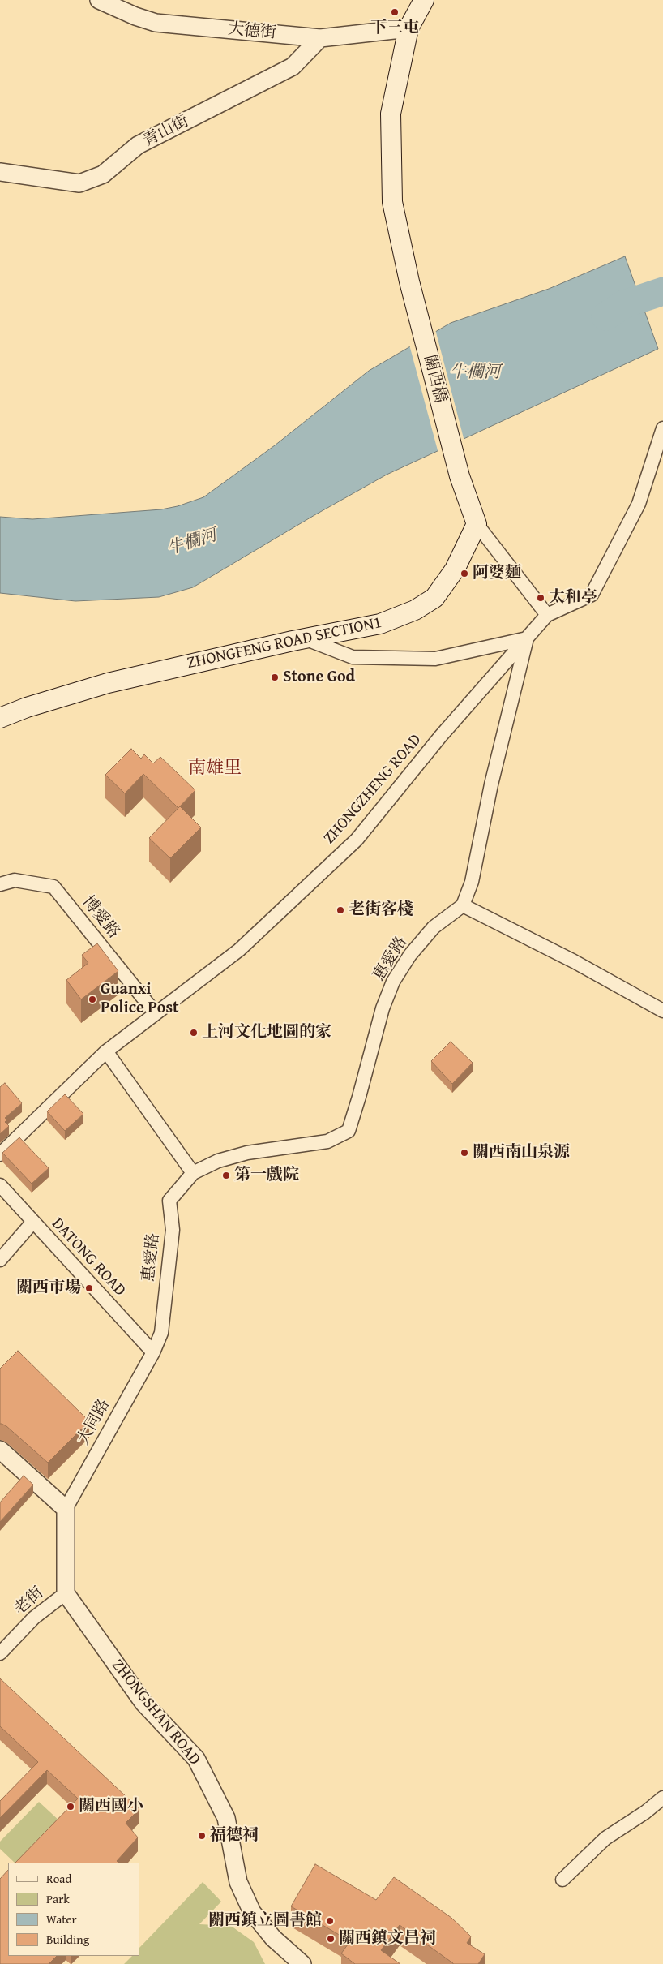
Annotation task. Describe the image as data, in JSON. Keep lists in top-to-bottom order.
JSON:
{
  "streets": {
    "main road": ["關西橋", "ZHONGFENG ROAD SECTION1"],
    "street": [
      "大德街",
      "青山街",
      "ZHONGZHENG ROAD",
      "博愛路",
      "惠愛路",
      "DATONG ROAD",
      "大同路",
      "老街",
      "ZHONGSHAN ROAD"
    ]
  },
  "crossings": [
    ["大德街", "青山街"],
    ["大德街", "關西橋"],
    ["關西橋", "ZHONGFENG ROAD SECTION1"],
    ["ZHONGZHENG ROAD", "博愛路"],
    ["惠愛路", "DATONG ROAD"],
    ["惠愛路", "大同路"],
    ["DATONG ROAD", "大同路"],
    ["老街", "ZHONGSHAN ROAD"]
  ],
  "districts": ["南雄里"],
  "water": ["牛欄河"],
  "places": [
    "下三屯",
    "阿婆麵",
    "太和亭",
    "Stone God",
    "老街客棧",
    "Guanxi Police Post",
    "上河文化地圖的家",
    "關西南山泉源",
    "第一戲院",
    "關西市場",
    "關西國小",
    "福德祠",
    "關西鎮立圖書館",
    "關西鎮文昌祠"
  ],
  "legend": [
    "Road",
    "Park",
    "Water",
    "Building"
  ]
}
